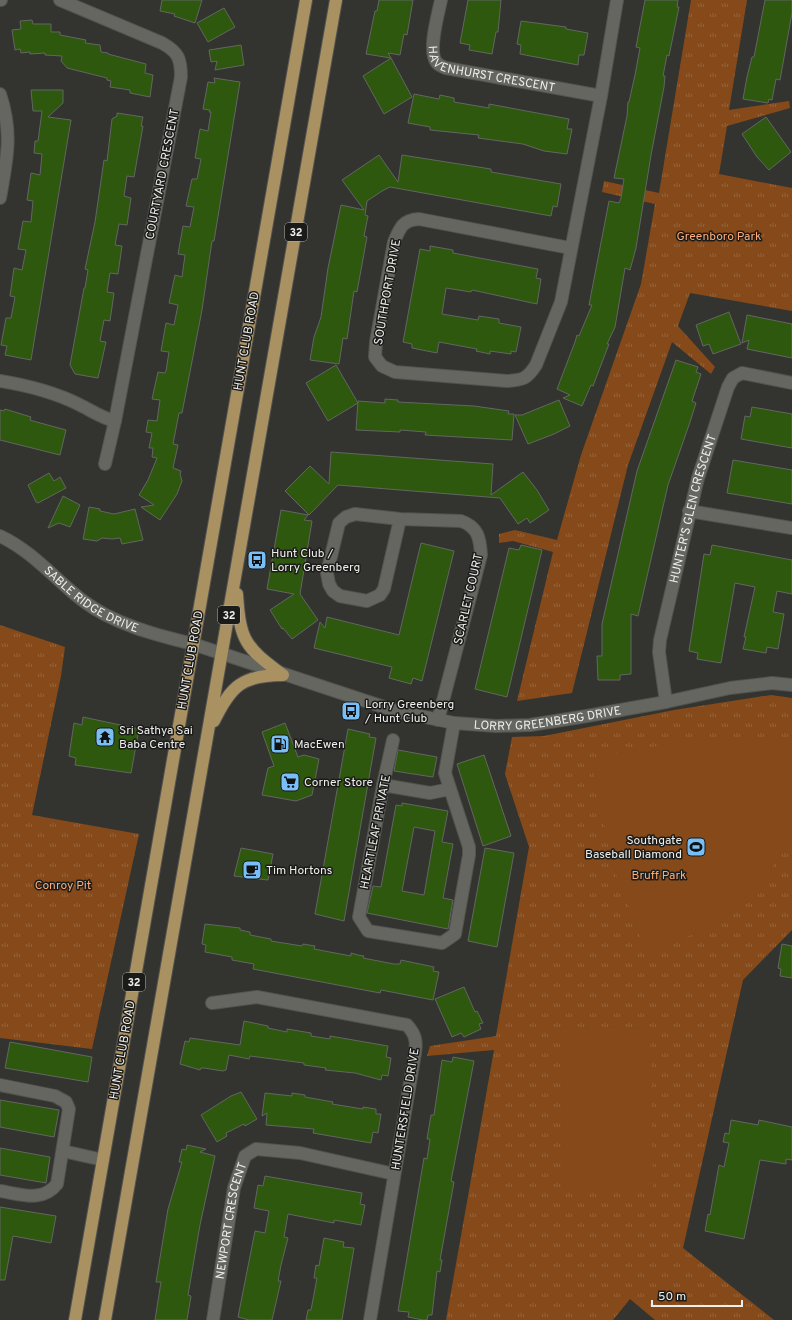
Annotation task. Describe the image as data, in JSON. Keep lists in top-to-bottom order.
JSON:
{
  "streets": {
    "main road": ["32", "HUNT CLUB ROAD"],
    "street": [
      "HAVENHURST CRESCENT",
      "COURTYARD CRESCENT",
      "SOUTHPORT DRIVE",
      "HUNTER'S GLEN CRESCENT",
      "SABLE RIDGE DRIVE",
      "SCARLET COURT",
      "LORRY GREENBERG DRIVE",
      "HEARTLEAF PRIVATE",
      "HUNTERSFIELD DRIVE",
      "NEWPORT CRESCENT"
    ]
  },
  "crossings": [
    ["HAVENHURST CRESCENT", "SOUTHPORT DRIVE"],
    ["32", "LORRY GREENBERG DRIVE"],
    ["HUNT CLUB ROAD", "SABLE RIDGE DRIVE"],
    ["HUNT CLUB ROAD", "LORRY GREENBERG DRIVE"],
    ["HUNTER'S GLEN CRESCENT", "LORRY GREENBERG DRIVE"],
    ["SABLE RIDGE DRIVE", "LORRY GREENBERG DRIVE"],
    ["SCARLET COURT", "LORRY GREENBERG DRIVE"],
    ["HUNTERSFIELD DRIVE", "NEWPORT CRESCENT"]
  ],
  "parks": ["Greenboro Park", "Bruff Park", "Conroy Pit"],
  "places": {
    "bus stop": ["Hunt Club / Lorry Greenberg", "Lorry Greenberg / Hunt Club"],
    "temple": ["Sri Sathya Sai Baba Centre"],
    "fuel station": ["MacEwen"],
    "supermarket": ["Corner Store"],
    "sports": ["Southgate Baseball Diamond"],
    "cafe": ["Tim Hortons"]
  },
  "scale_bar": "50 m"
}
